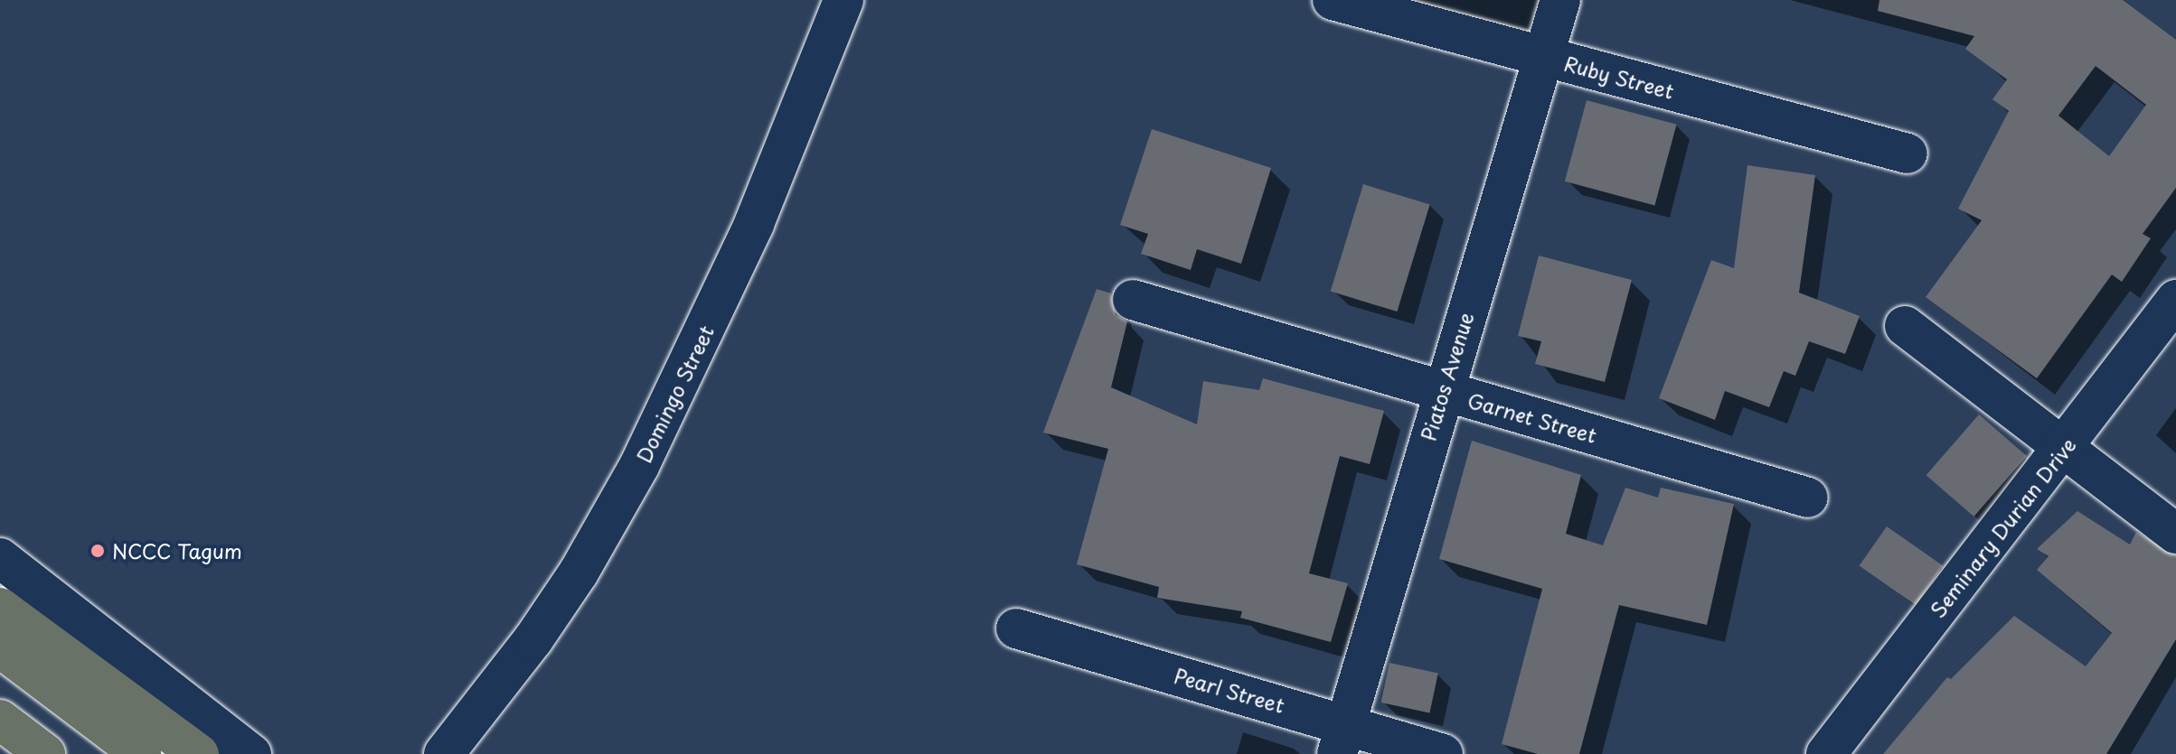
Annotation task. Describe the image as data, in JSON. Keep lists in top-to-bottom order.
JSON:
{
  "streets": {
    "street": [
      "Ruby Street",
      "Piatos Avenue",
      "Domingo Street",
      "Garnet Street",
      "Seminary Durian Drive",
      "Pearl Street"
    ]
  },
  "crossings": [
    ["Ruby Street", "Piatos Avenue"],
    ["Piatos Avenue", "Garnet Street"],
    ["Piatos Avenue", "Pearl Street"]
  ],
  "places": ["NCCC Tagum"]
}
